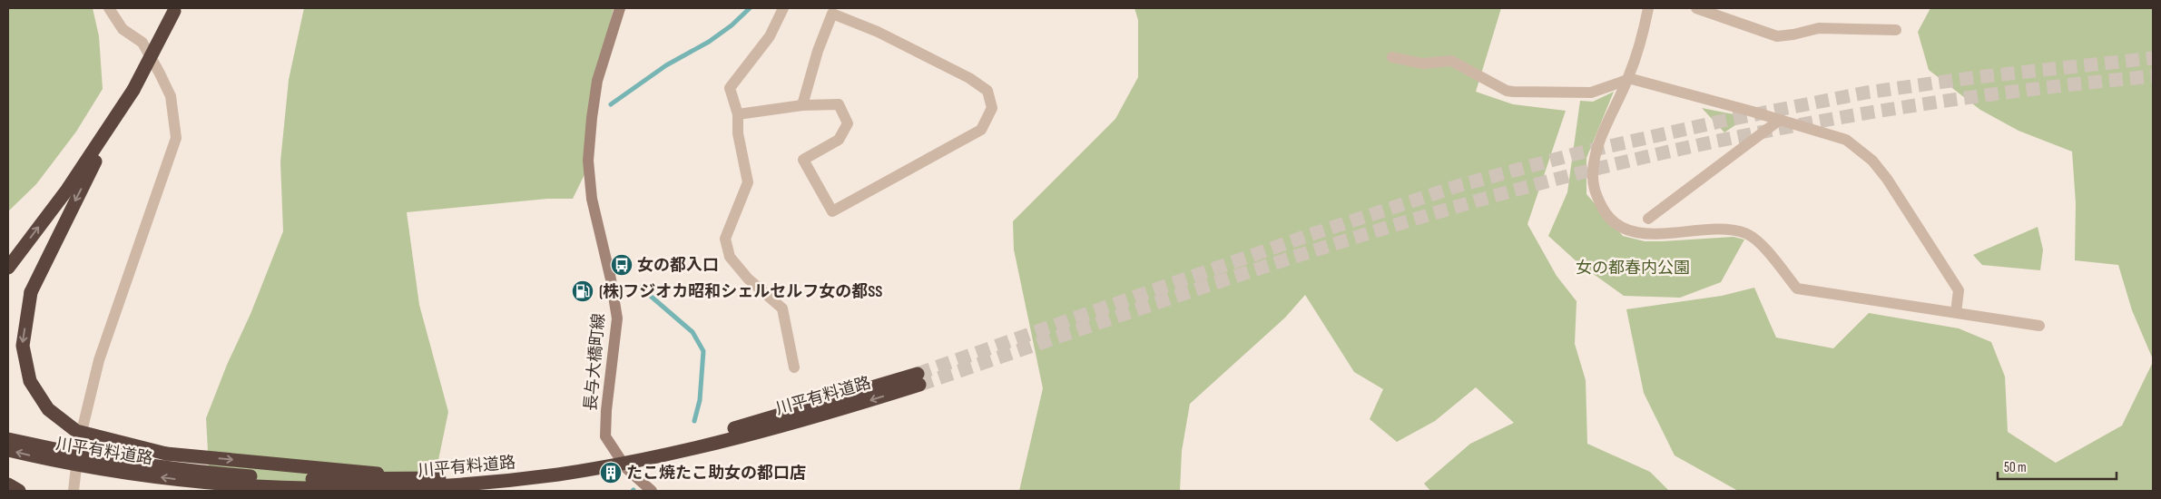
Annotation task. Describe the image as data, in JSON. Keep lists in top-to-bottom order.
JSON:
{
  "streets": {
    "highway": ["川平有料道路"],
    "main road": ["長与大橋町線"]
  },
  "parks": ["女の都春内公園"],
  "places": {
    "bus stop": ["女の都入口"],
    "fuel station": ["(株)フジオカ昭和シェルセルフ女の都SS"],
    "building": ["たこ焼たこ助女の都口店"]
  },
  "scale_bar": "50 m"
}
